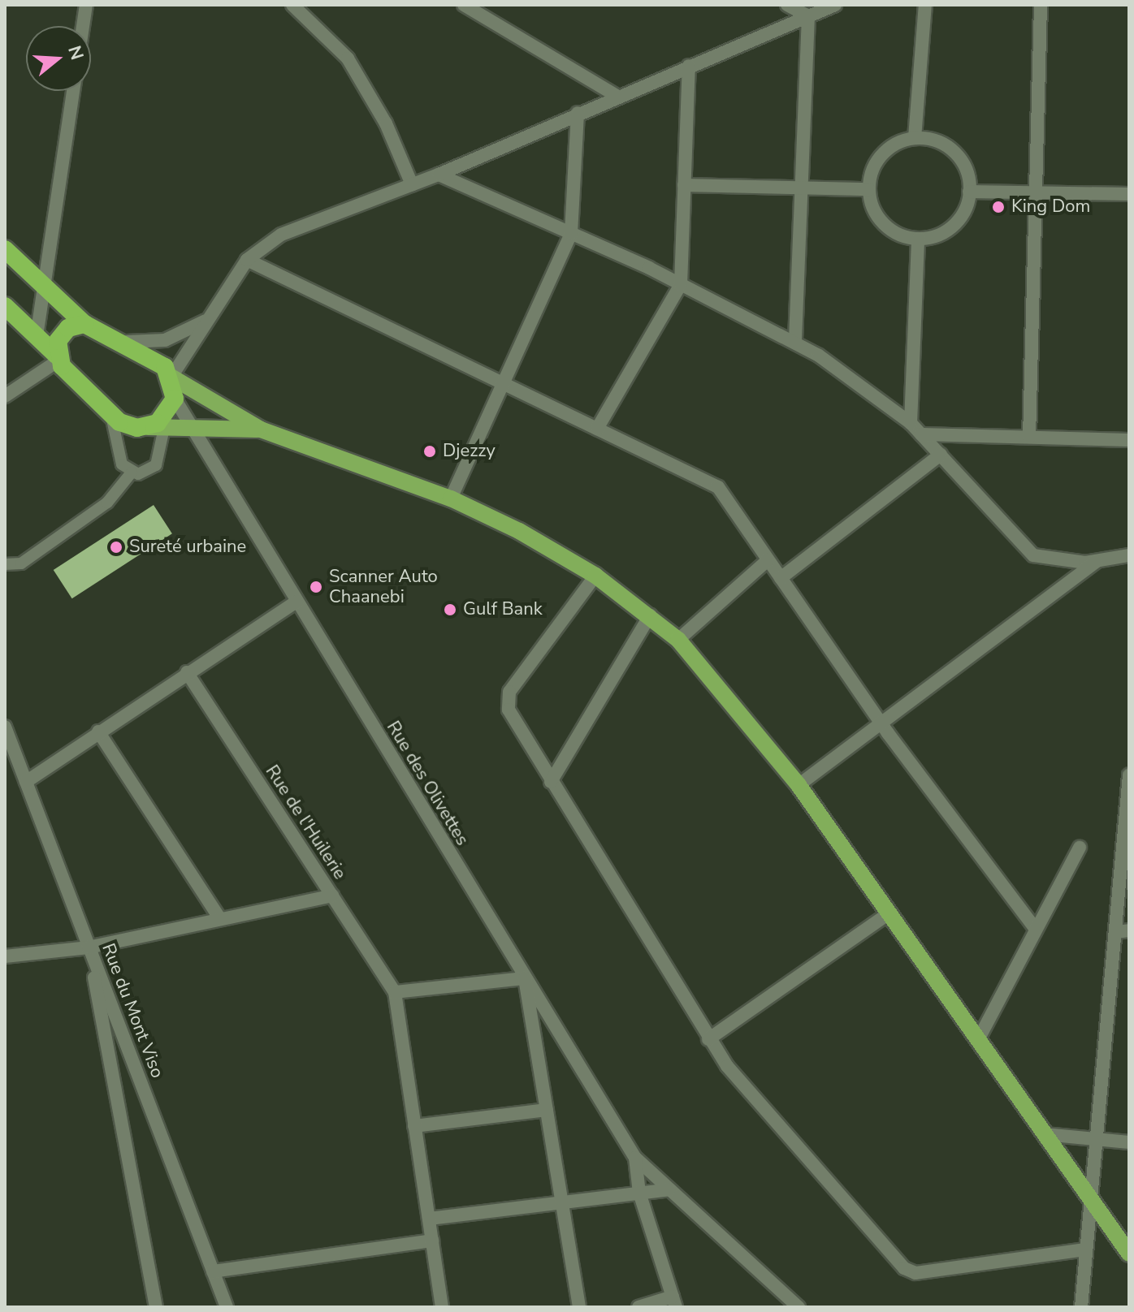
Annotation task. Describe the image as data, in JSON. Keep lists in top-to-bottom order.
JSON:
{
  "streets": {
    "street": ["Rue des Olivettes", "Rue de l'Huilerie", "Rue du Mont Viso"]
  },
  "places": [
    "King Dom",
    "Djezzy",
    "Sureté urbaine",
    "Scanner Auto Chaanebi",
    "Gulf Bank"
  ],
  "north": "right"
}
